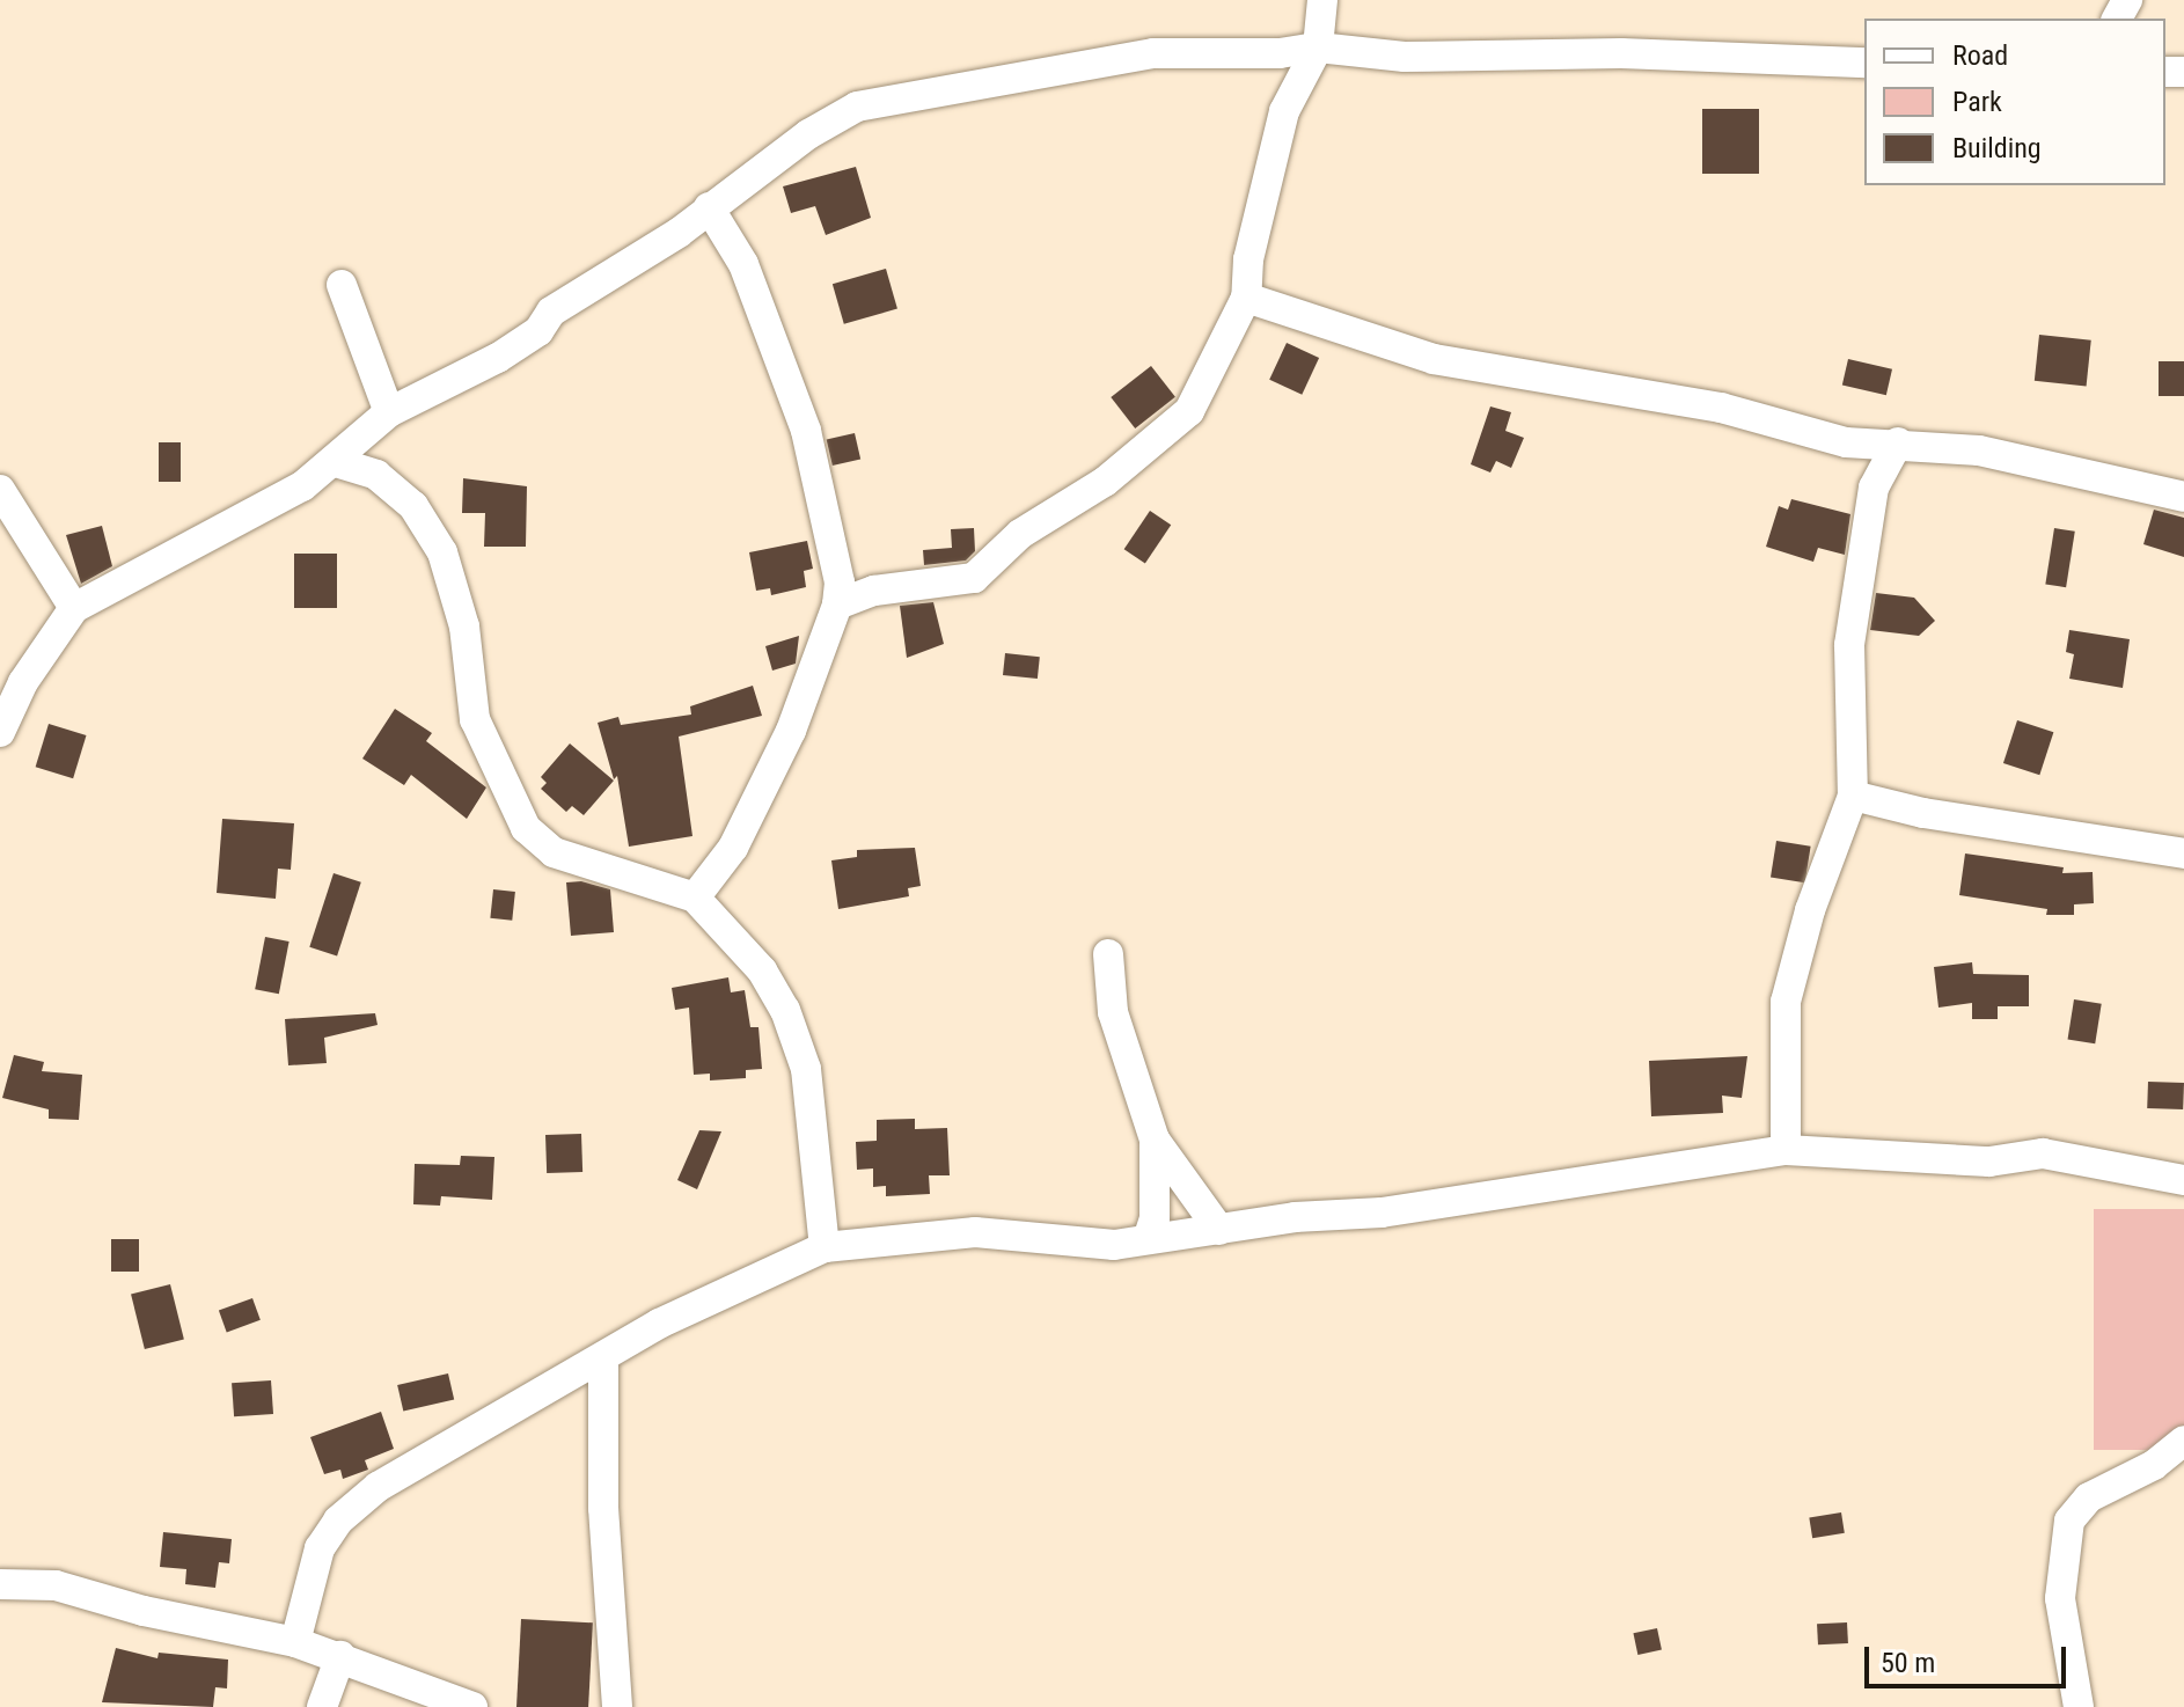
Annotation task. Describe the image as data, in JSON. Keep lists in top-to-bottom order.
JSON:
{
  "legend": ["Road", "Park", "Building"],
  "scale_bar": "50 m"
}
